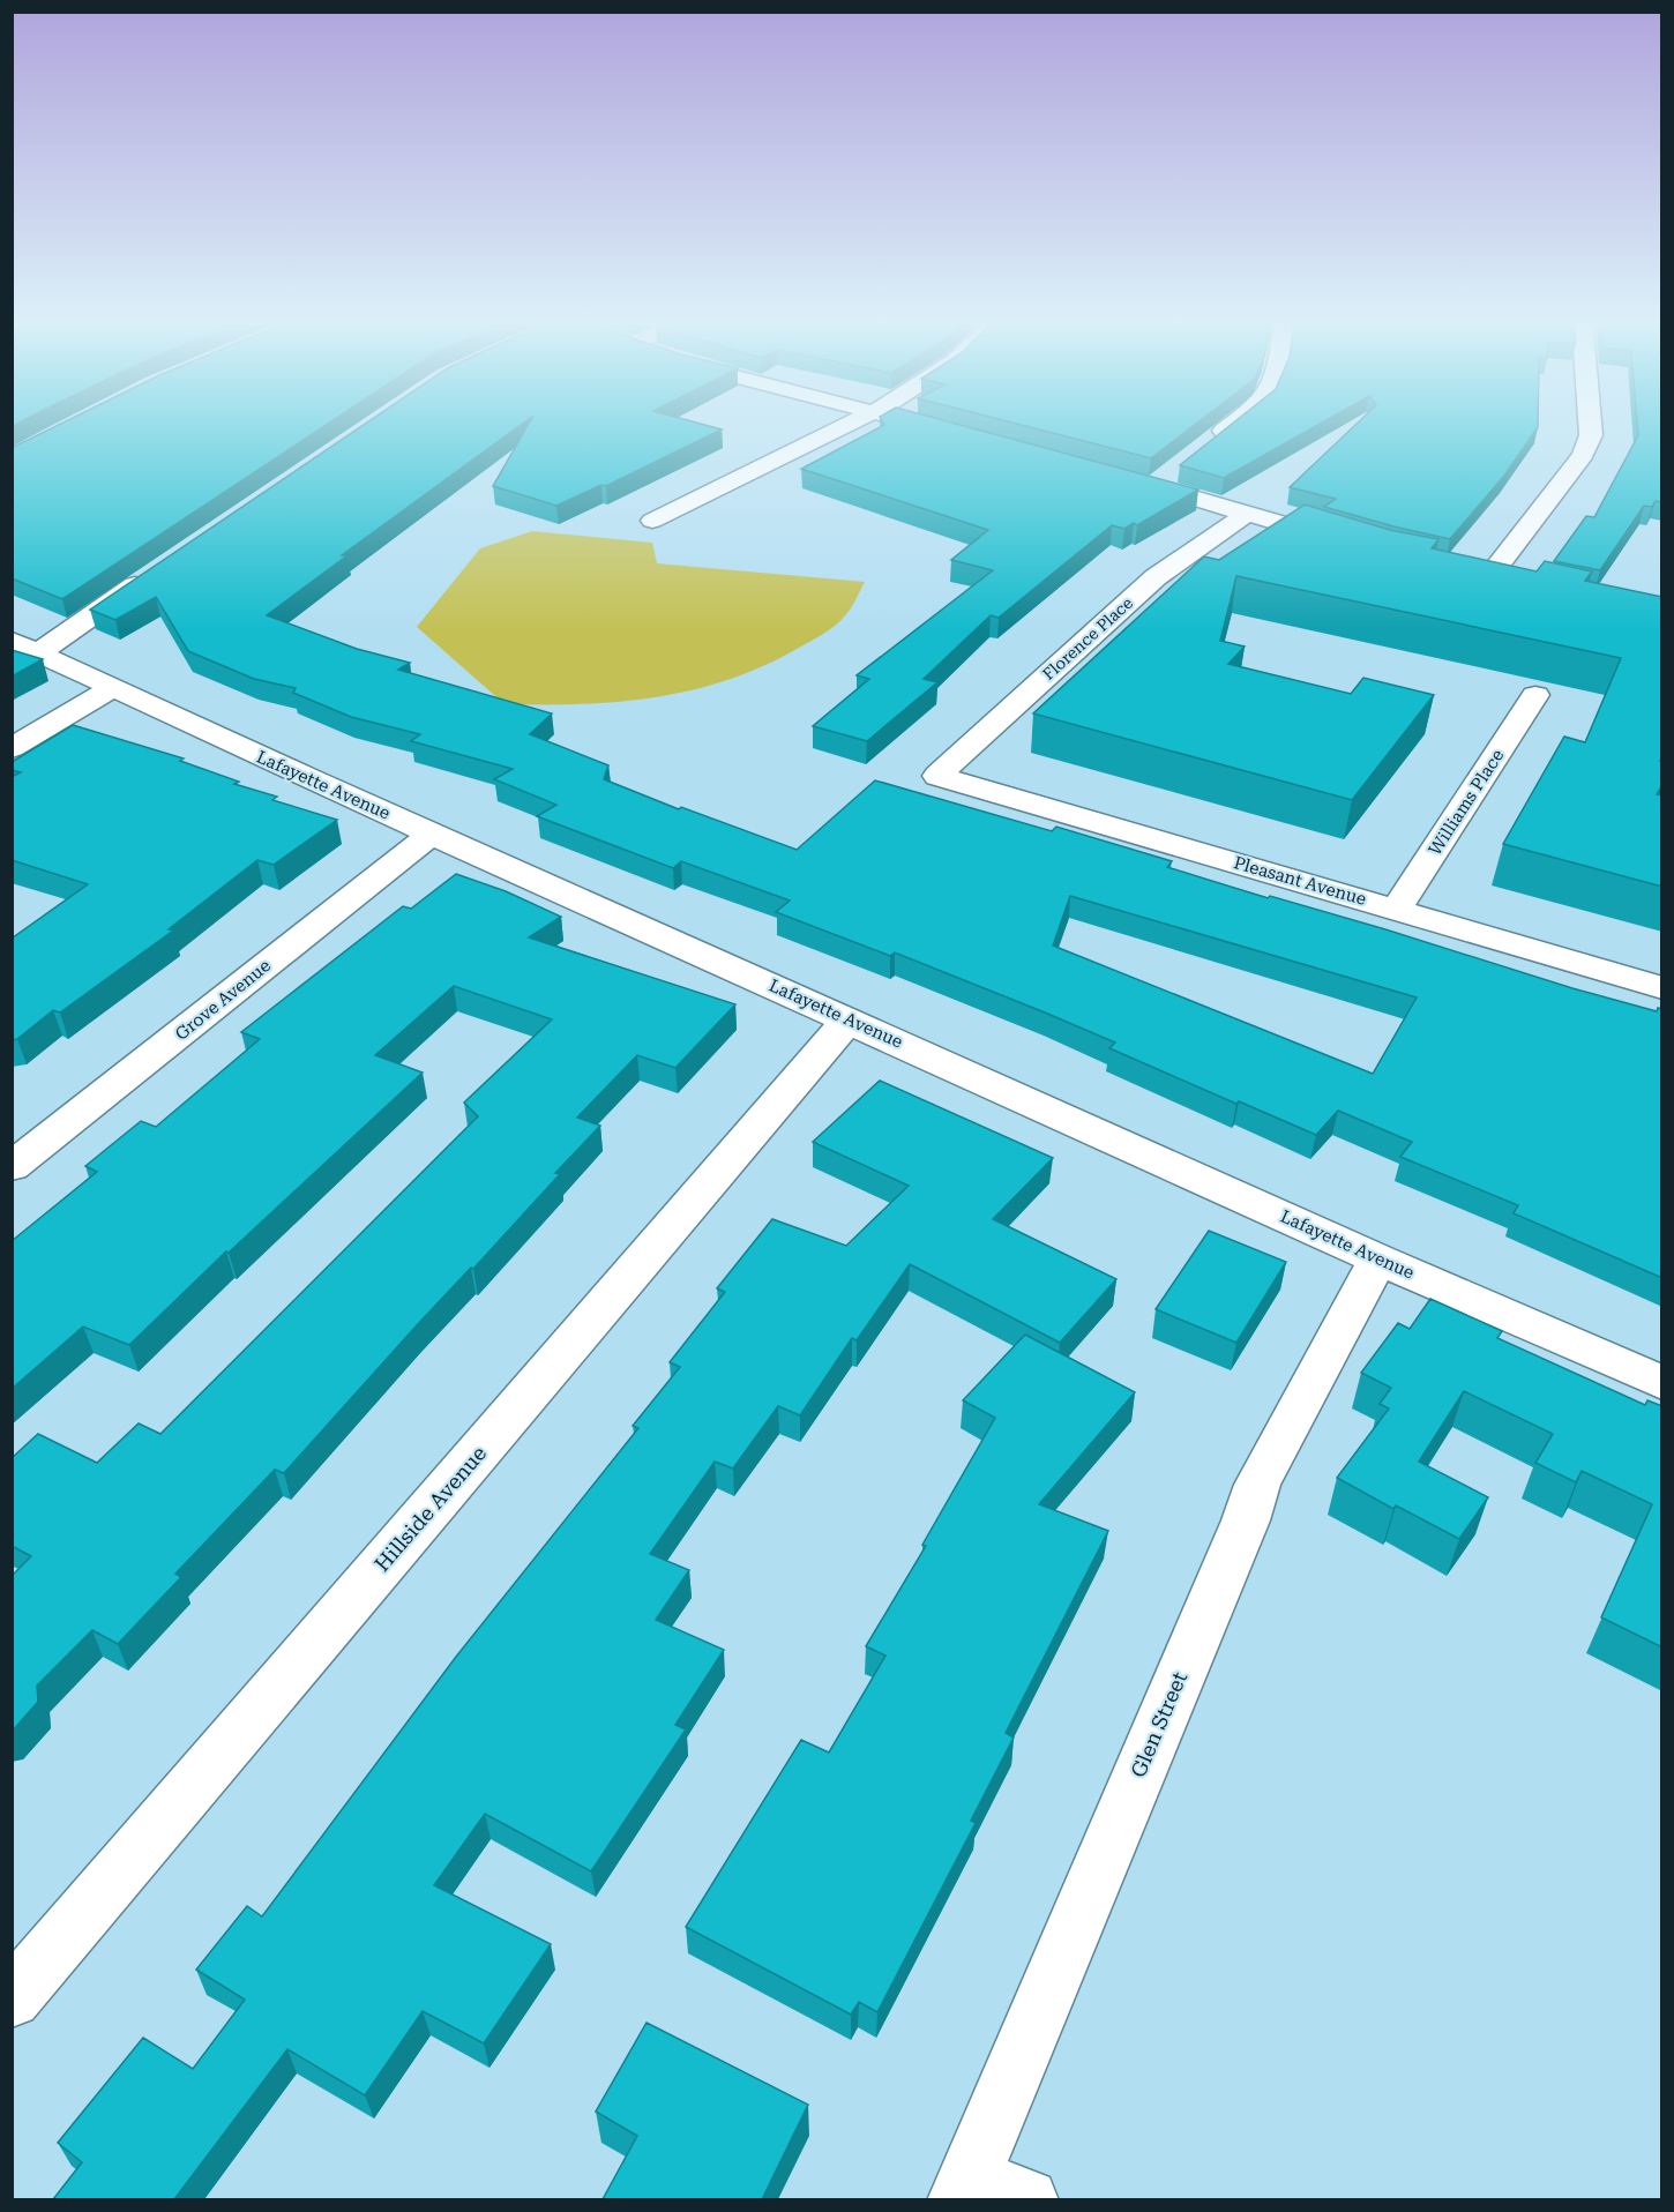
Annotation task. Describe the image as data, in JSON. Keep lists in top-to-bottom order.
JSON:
{
  "streets": {
    "street": [
      "Florence Place",
      "Lafayette Avenue",
      "Williams Place",
      "Pleasant Avenue",
      "Grove Avenue",
      "Hillside Avenue",
      "Glen Street"
    ]
  },
  "crossings": [
    ["Florence Place", "Pleasant Avenue"],
    ["Lafayette Avenue", "Grove Avenue"],
    ["Lafayette Avenue", "Hillside Avenue"],
    ["Lafayette Avenue", "Glen Street"],
    ["Williams Place", "Pleasant Avenue"]
  ]
}
